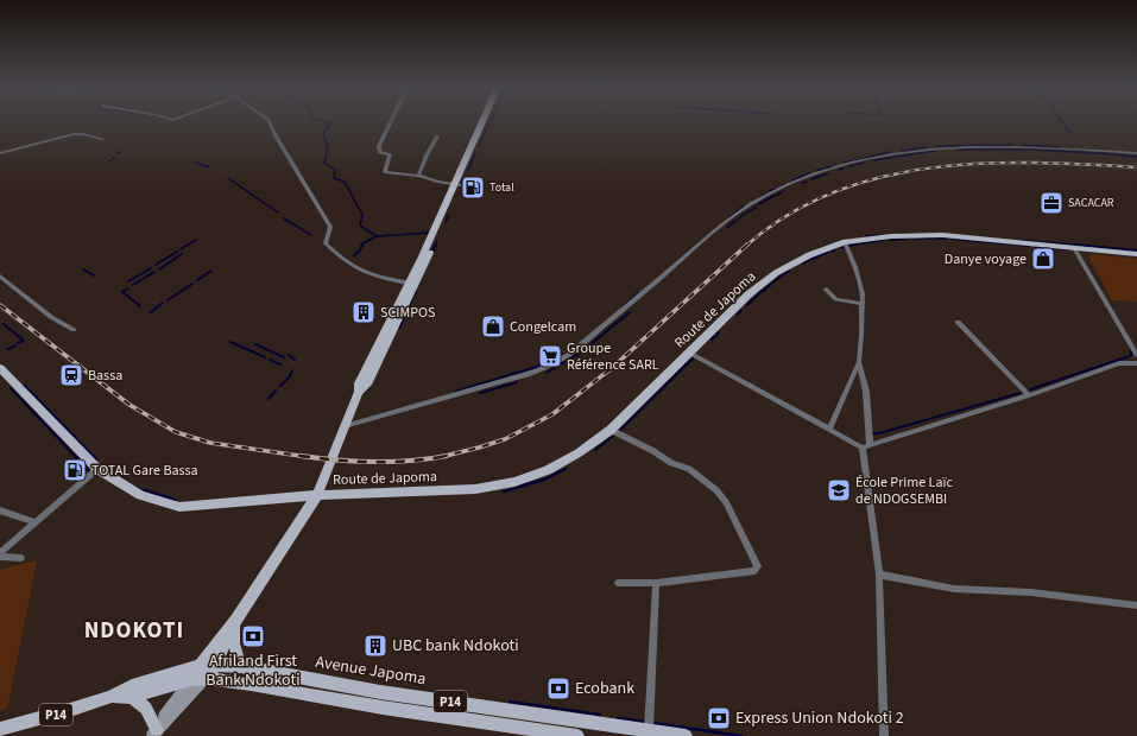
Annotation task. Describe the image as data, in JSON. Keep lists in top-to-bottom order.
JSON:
{
  "streets": {
    "main road": ["Route de Japoma", "Avenue Japoma", "P14"]
  },
  "districts": ["NDOKOTI"],
  "places": {
    "fuel station": ["Total", "TOTAL Gare Bassa"],
    "office": ["SACACAR"],
    "shop": ["Danye voyage", "Congelcam"],
    "building": ["SCIMPOS", "UBC bank Ndokoti"],
    "supermarket": ["Groupe Référence SARL"],
    "station": ["Bassa"],
    "school or university": ["École Prime Laïc de NDOGSEMBI"],
    "bank": ["Afriland First Bank Ndokoti", "Ecobank", "Express Union Ndokoti 2"]
  }
}
